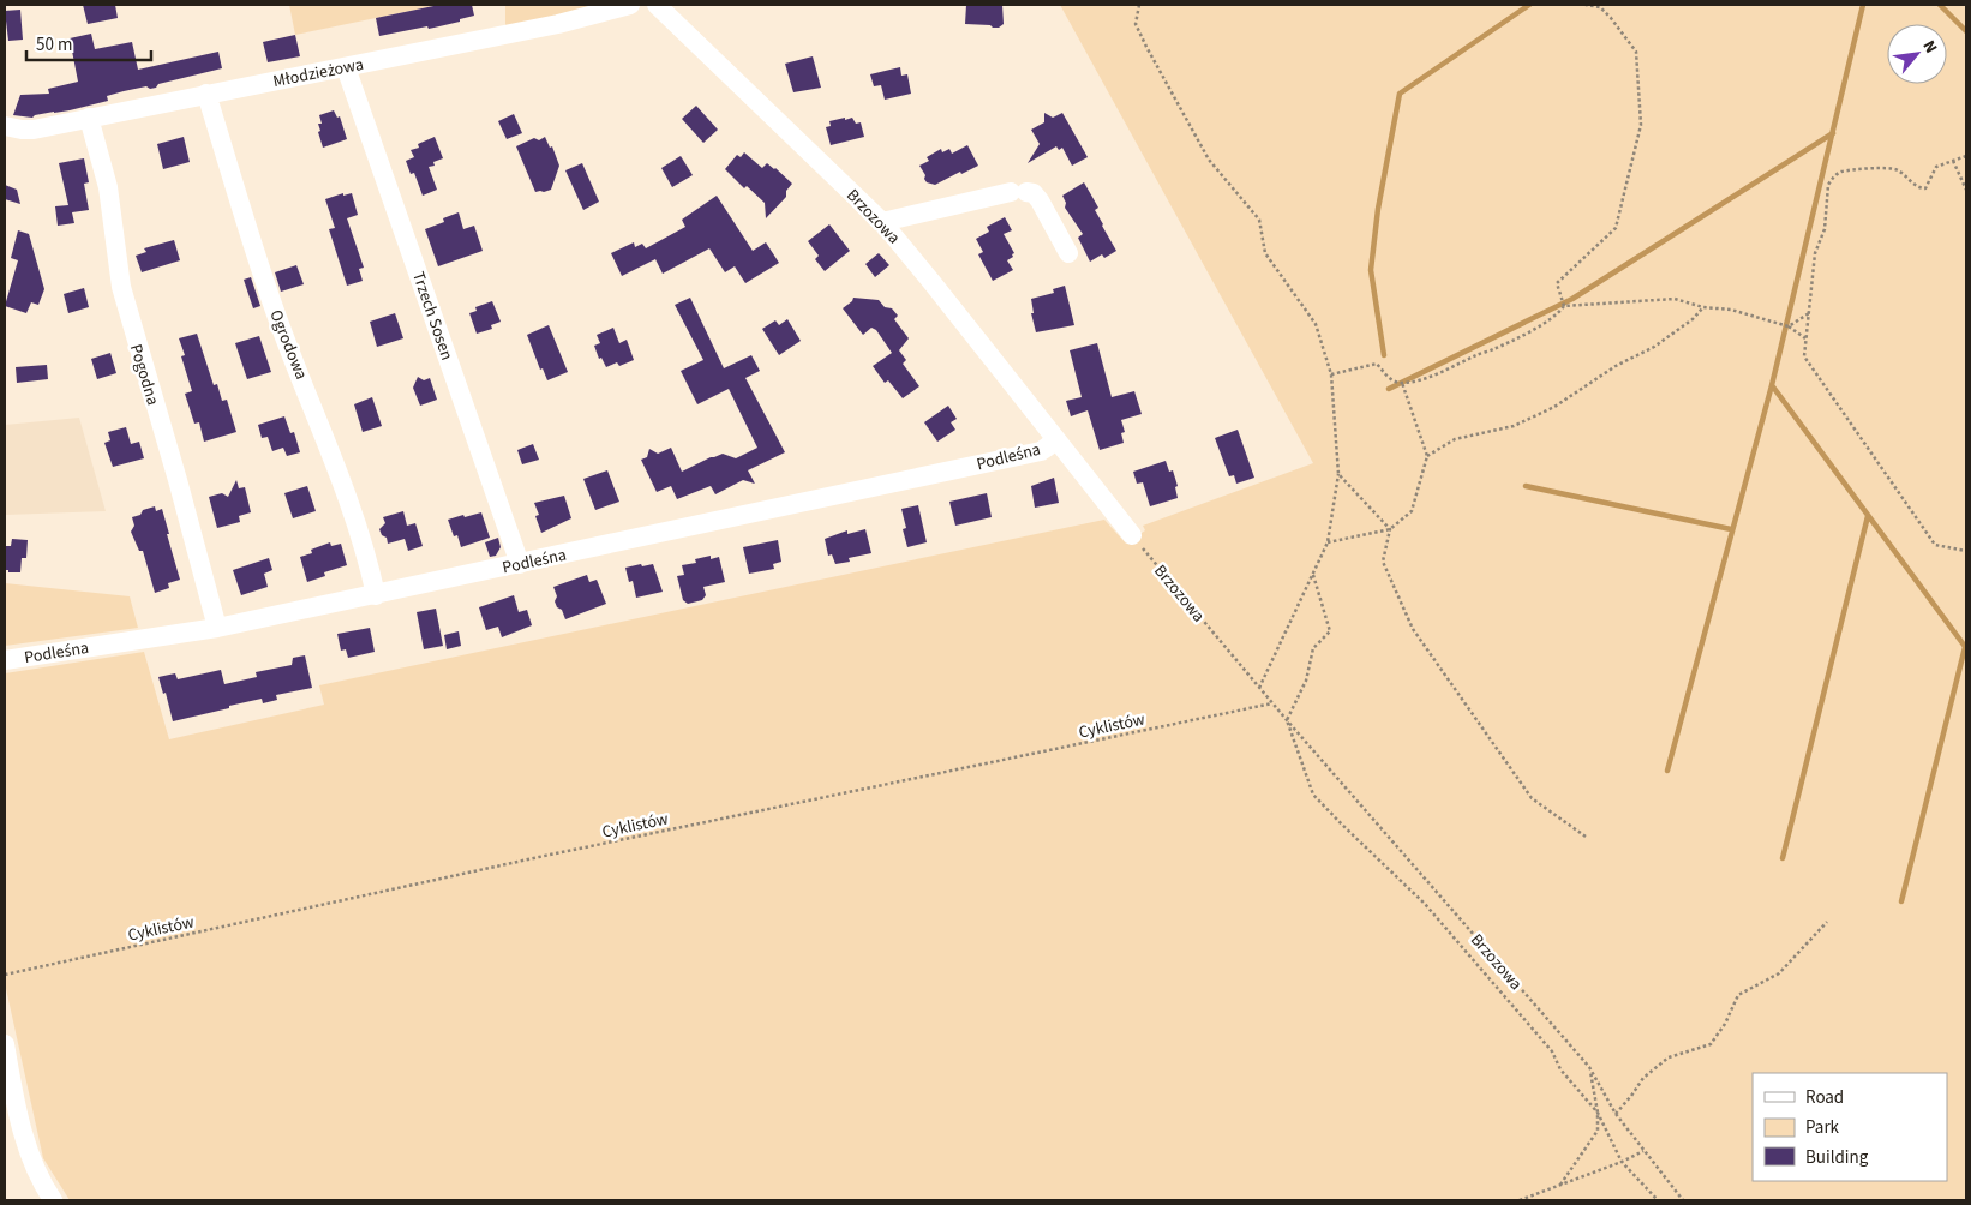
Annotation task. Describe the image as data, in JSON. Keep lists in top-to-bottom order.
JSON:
{
  "streets": {
    "street": [
      "Młodzieżowa",
      "Brzozowa",
      "Trzech Sosen",
      "Ogrodowa",
      "Pogodna",
      "Podleśna"
    ],
    "path": ["Cyklistów"]
  },
  "crossings": [
    ["Młodzieżowa", "Trzech Sosen"],
    ["Młodzieżowa", "Ogrodowa"],
    ["Młodzieżowa", "Pogodna"],
    ["Brzozowa", "Podleśna"],
    ["Brzozowa", "Cyklistów"],
    ["Trzech Sosen", "Podleśna"],
    ["Ogrodowa", "Podleśna"],
    ["Pogodna", "Podleśna"]
  ],
  "legend": ["Road", "Park", "Building"],
  "scale_bar": "50 m",
  "north": "top right"
}
